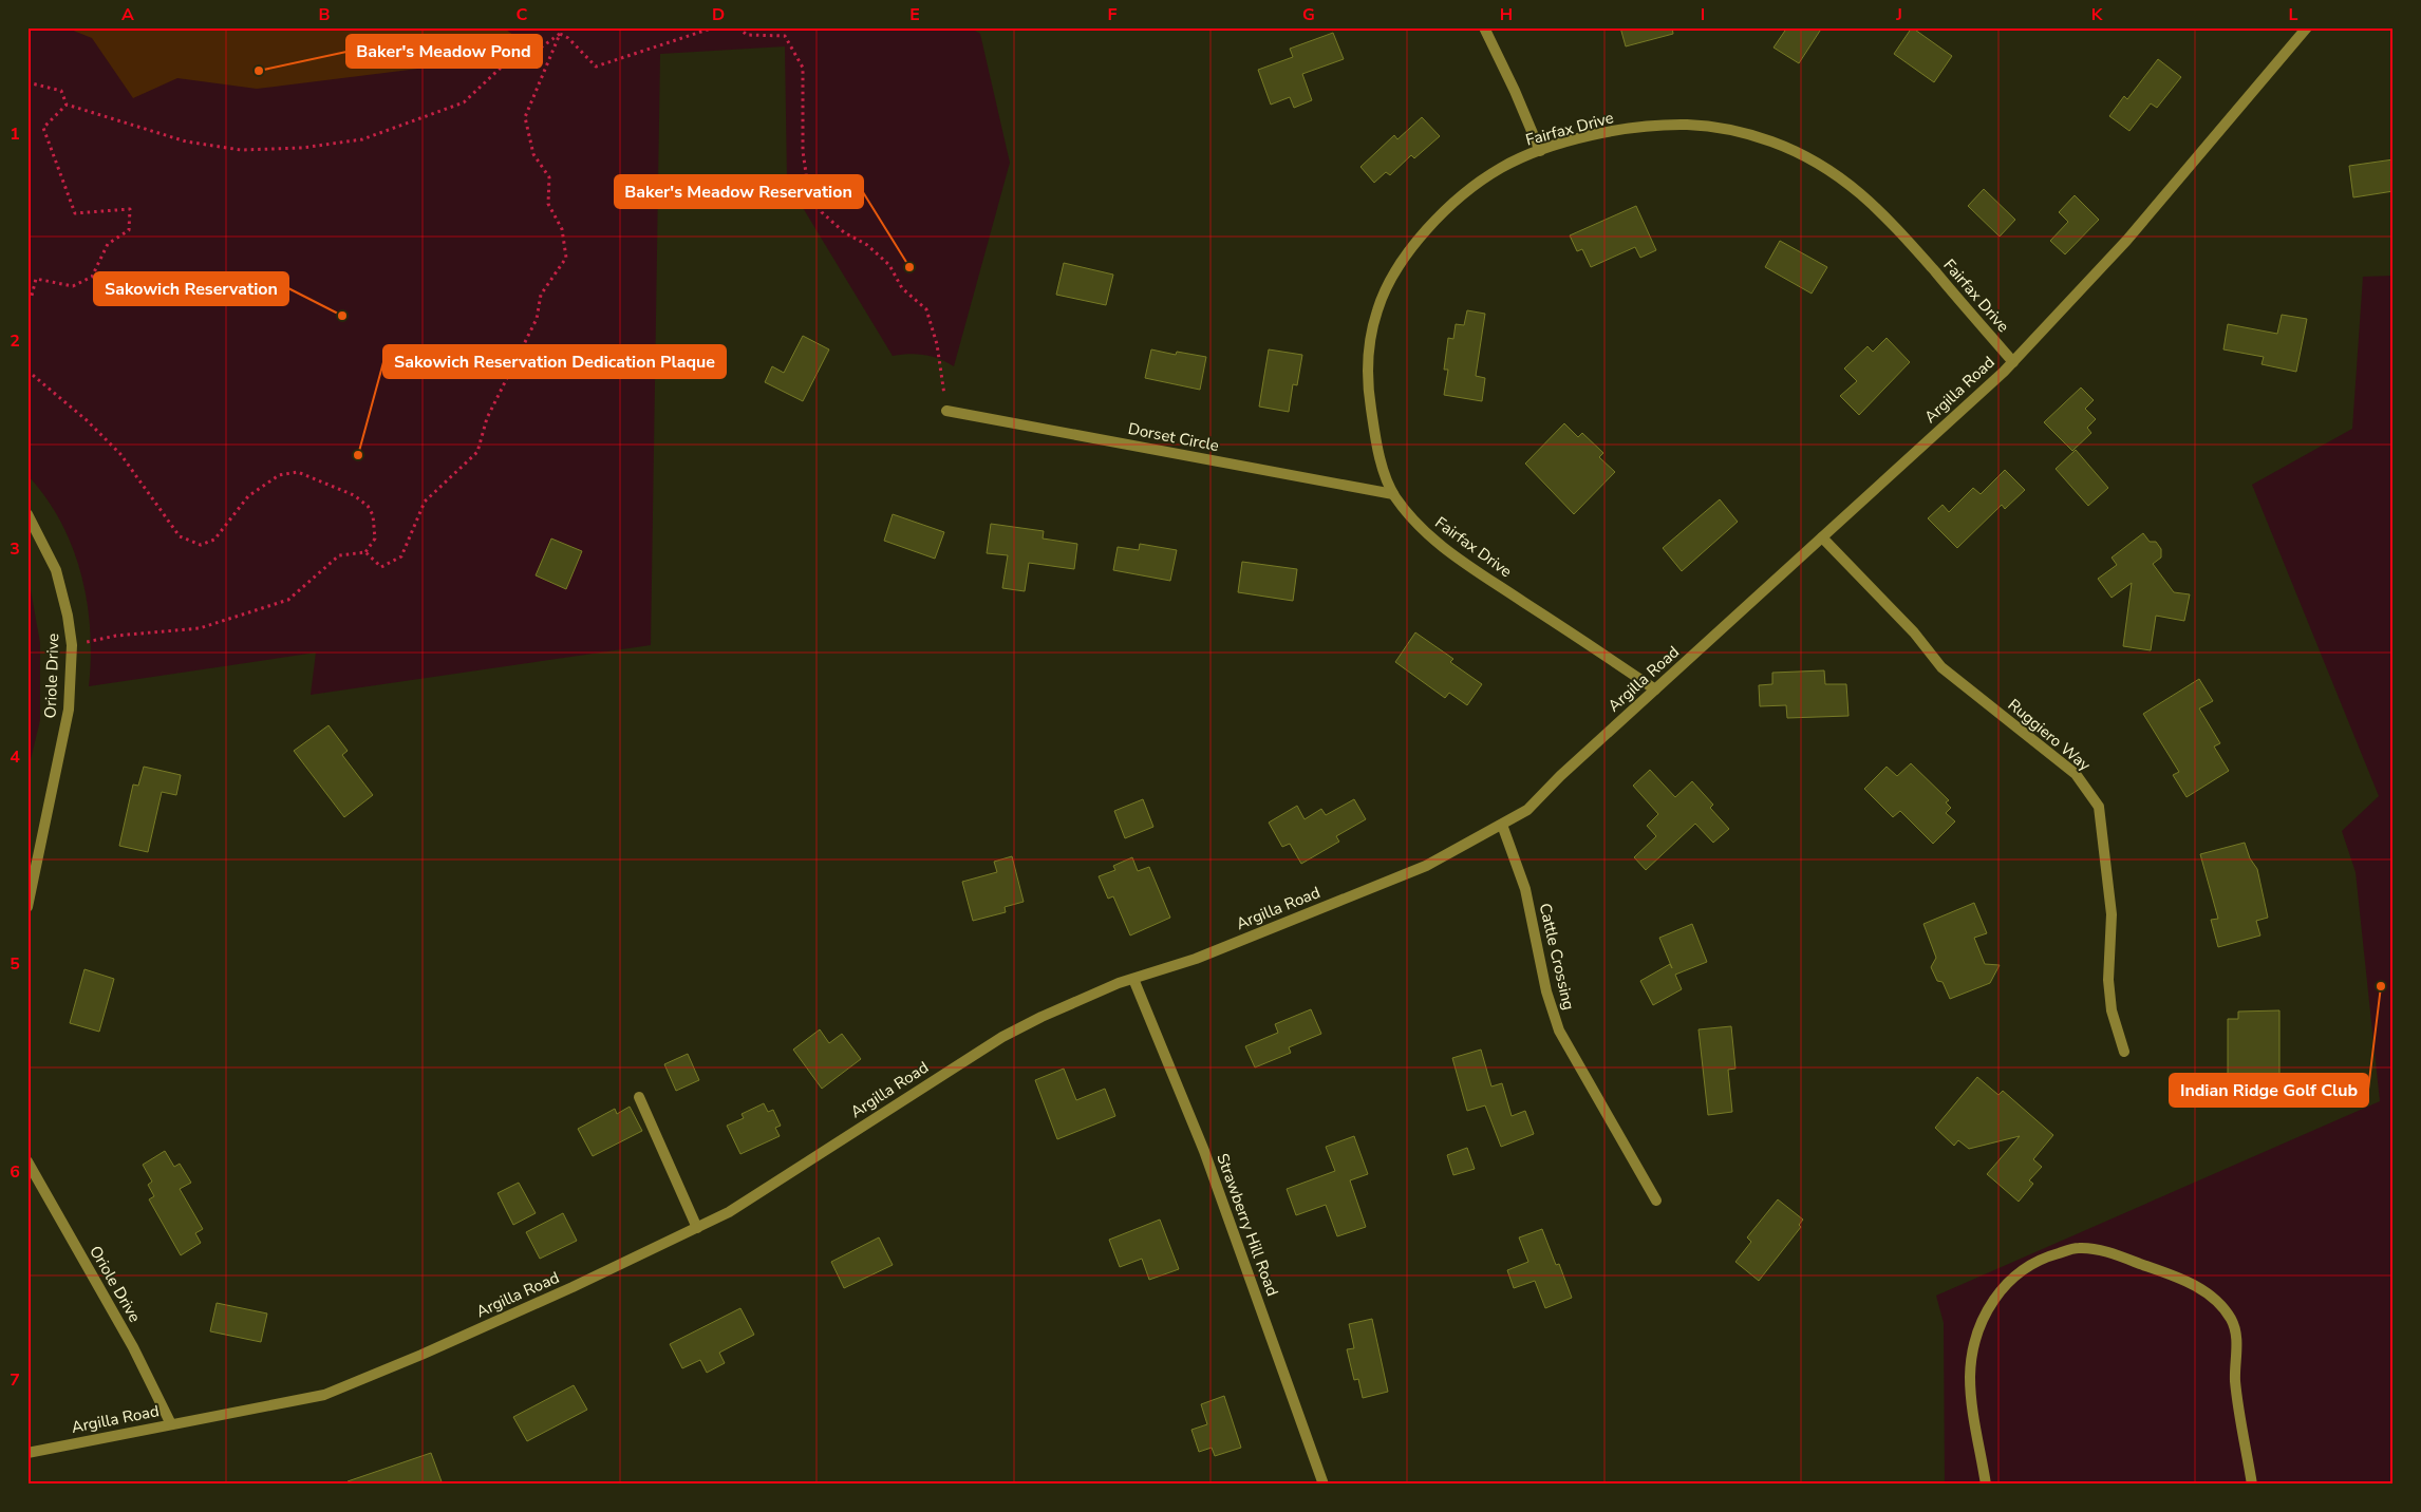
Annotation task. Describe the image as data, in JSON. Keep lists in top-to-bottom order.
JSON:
{
  "streets": {
    "street": [
      "Fairfax Drive",
      "Argilla Road",
      "Dorset Circle",
      "Oriole Drive",
      "Ruggiero Way",
      "Cattle Crossing",
      "Strawberry Hill Road"
    ]
  },
  "crossings": [
    ["Fairfax Drive", "Argilla Road"],
    ["Fairfax Drive", "Dorset Circle"],
    ["Argilla Road", "Oriole Drive"],
    ["Argilla Road", "Ruggiero Way"],
    ["Argilla Road", "Cattle Crossing"],
    ["Argilla Road", "Strawberry Hill Road"]
  ],
  "places": [
    "Baker's Meadow Pond",
    "Baker's Meadow Reservation",
    "Sakowich Reservation",
    "Sakowich Reservation Dedication Plaque",
    "Indian Ridge Golf Club"
  ],
  "grid": {
    "columns": [
      "A",
      "B",
      "C",
      "D",
      "E",
      "F",
      "G",
      "H",
      "I",
      "J",
      "K",
      "L"
    ],
    "rows": [
      "1",
      "2",
      "3",
      "4",
      "5",
      "6",
      "7"
    ]
  }
}
